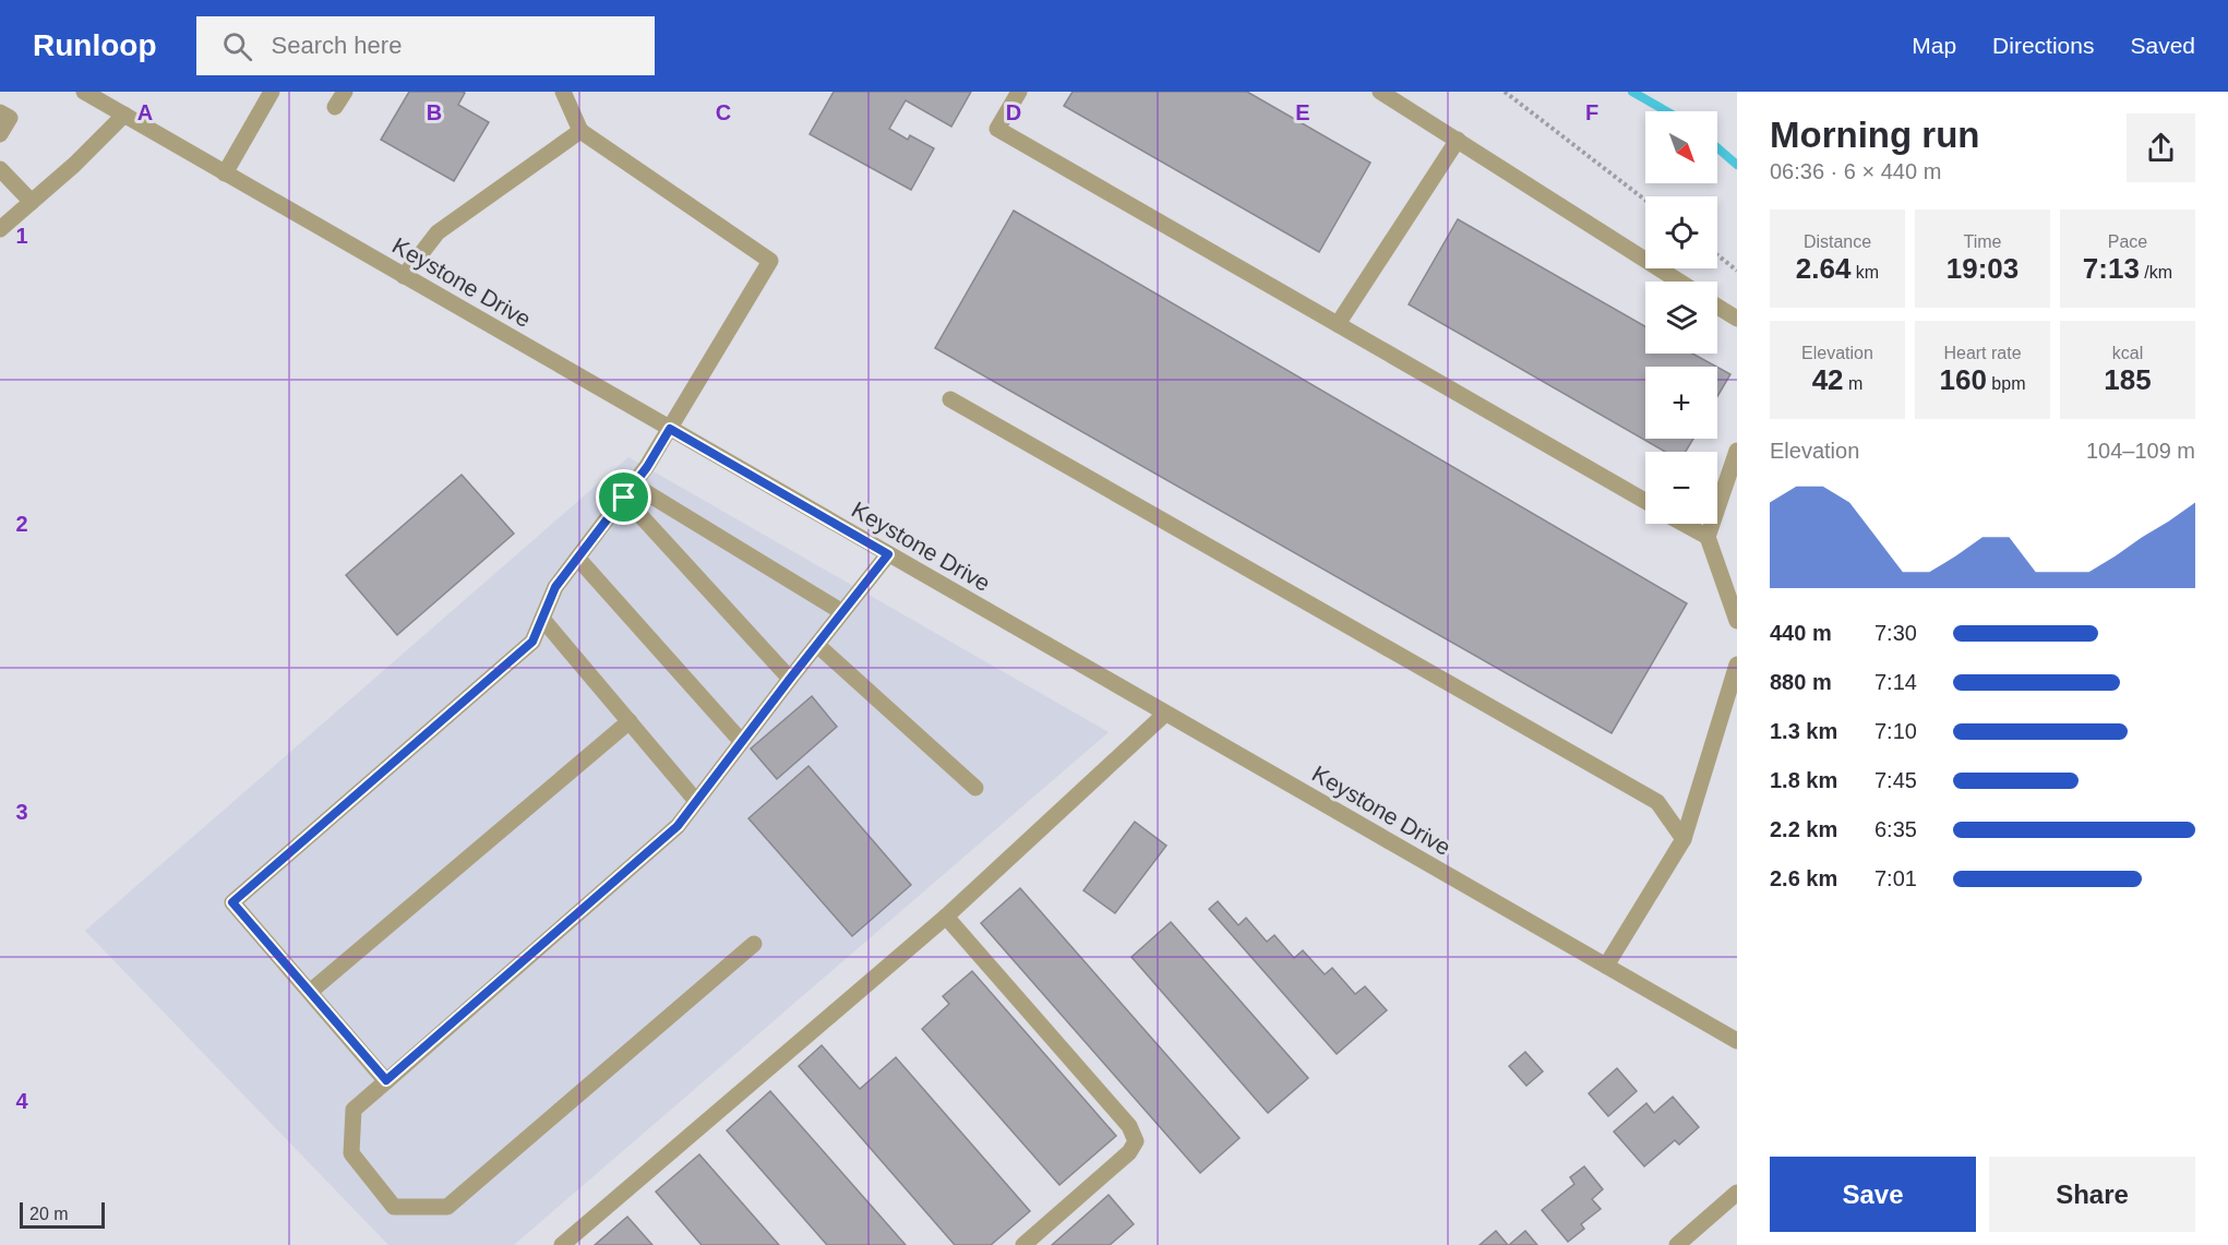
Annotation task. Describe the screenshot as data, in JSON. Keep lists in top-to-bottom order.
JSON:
{
  "streets": {
    "street": ["Keystone Drive"]
  },
  "scale_bar": "20 m",
  "north": "bottom right",
  "page": {
    "header": "Runloop",
    "search": "Search here",
    "nav": ["Map", "Directions", "Saved"],
    "heading": ["Morning run", "06:36 · 6 × 440 m"],
    "map_buttons": ["+", "−"],
    "stats": [
      ["Distance", "2.64 km"],
      ["Time", "19:03"],
      ["Pace", "7:13 /km"],
      ["Elevation", "42 m"],
      ["Heart rate", "160 bpm"],
      ["kcal", "185"]
    ],
    "chart": ["Elevation", "104–109 m"],
    "list": [
      {
        "name": "440 m",
        "note": "7:30"
      },
      {
        "name": "880 m",
        "note": "7:14"
      },
      {
        "name": "1.3 km",
        "note": "7:10"
      },
      {
        "name": "1.8 km",
        "note": "7:45"
      },
      {
        "name": "2.2 km",
        "note": "6:35"
      },
      {
        "name": "2.6 km",
        "note": "7:01"
      }
    ],
    "buttons": ["Save", "Share"],
    "scale": "20 m"
  },
  "grid": {
    "columns": [
      "A",
      "B",
      "C",
      "D",
      "E",
      "F"
    ],
    "rows": [
      "1",
      "2",
      "3",
      "4"
    ]
  }
}
